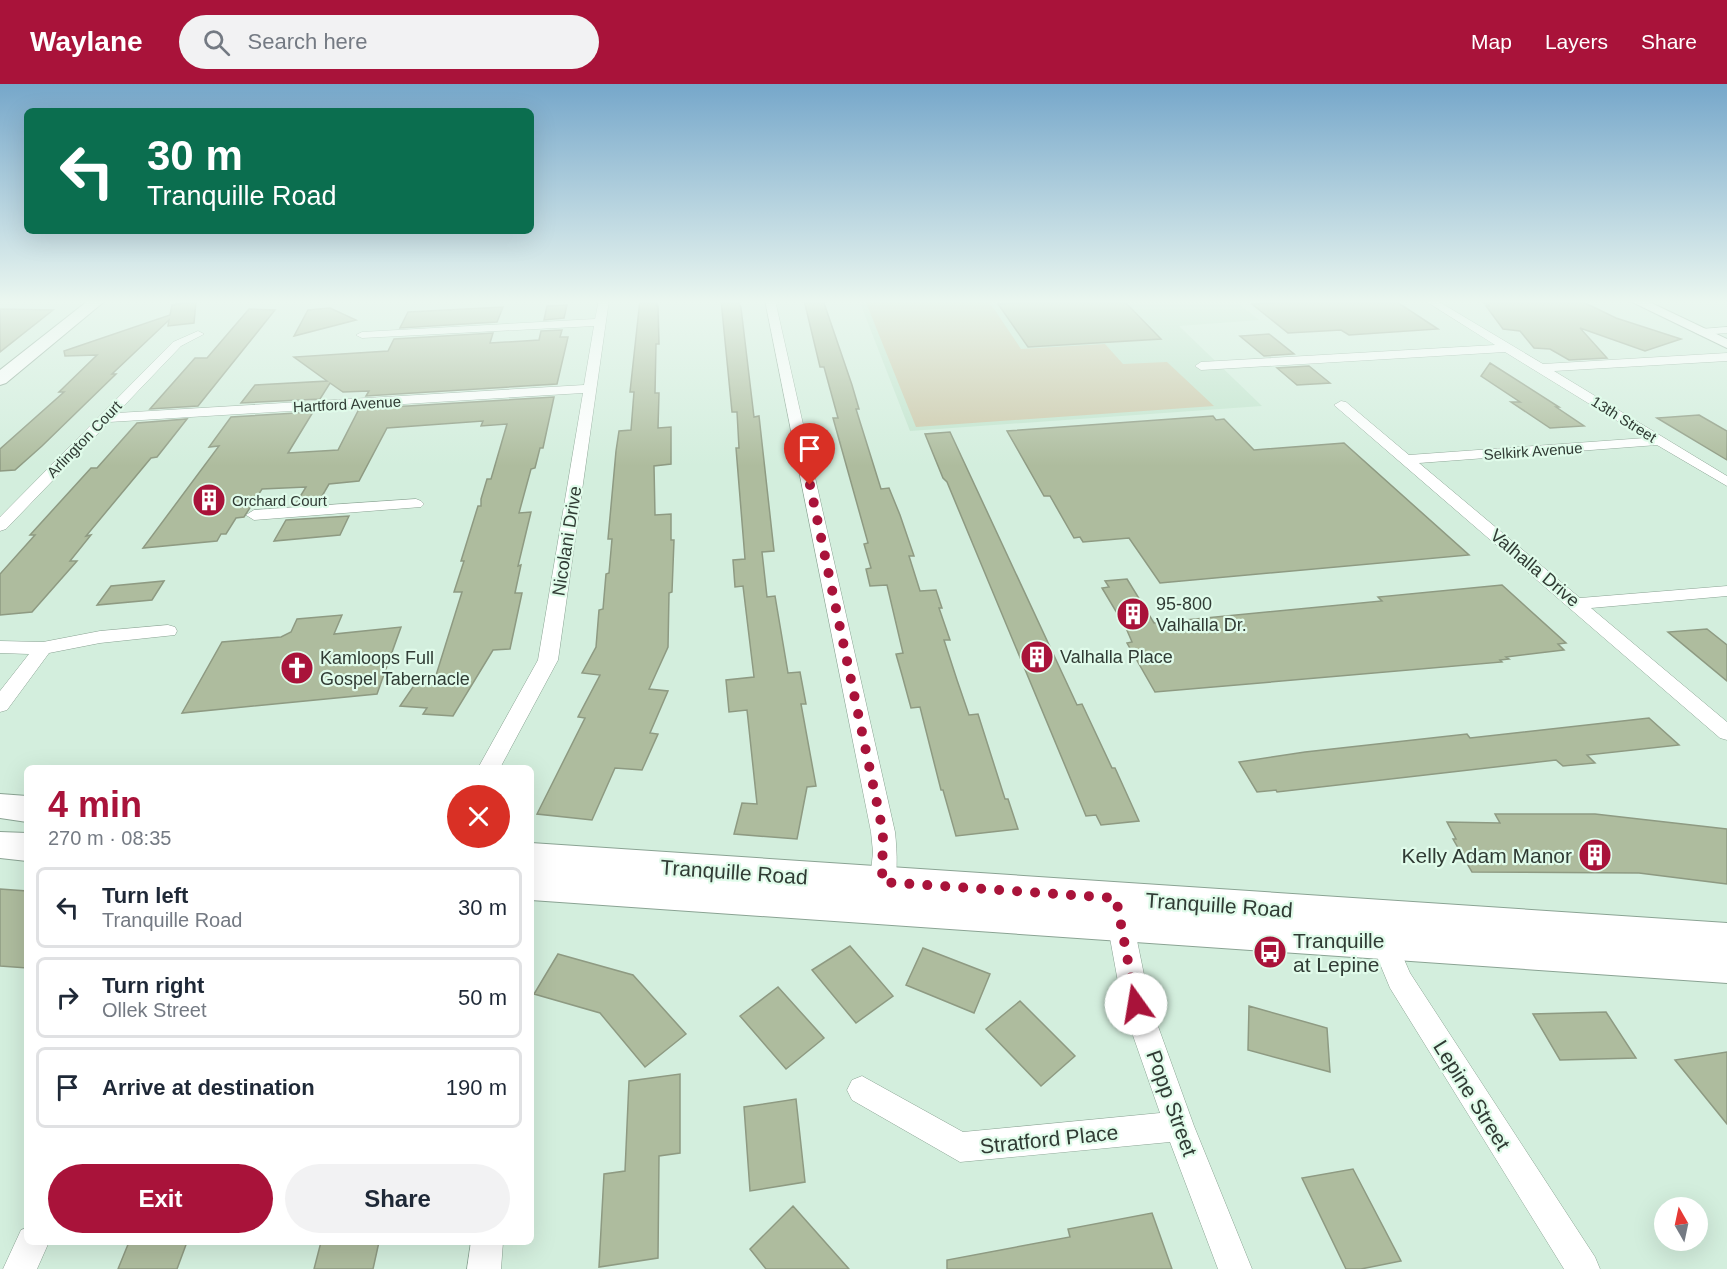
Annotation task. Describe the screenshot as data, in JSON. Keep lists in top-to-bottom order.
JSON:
{
  "streets": {
    "main road": ["Tranquille Road"],
    "street": [
      "Hartford Avenue",
      "13th Street",
      "Arlington Court",
      "Selkirk Avenue",
      "Nicolani Drive",
      "Valhalla Drive",
      "Lepine Street",
      "Popp Street",
      "Stratford Place"
    ]
  },
  "crossings": [
    ["Hartford Avenue", "Arlington Court"],
    ["Hartford Avenue", "Nicolani Drive"],
    ["13th Street", "Selkirk Avenue"],
    ["Selkirk Avenue", "Valhalla Drive"],
    ["Tranquille Road", "Lepine Street"],
    ["Tranquille Road", "Popp Street"],
    ["Popp Street", "Stratford Place"]
  ],
  "places": {
    "building": [
      "Orchard Court",
      "95-800 Valhalla Dr.",
      "Valhalla Place",
      "Kelly Adam Manor"
    ],
    "church": ["Kamloops Full Gospel Tabernacle"],
    "bus stop": ["Tranquille at Lepine"]
  },
  "north": "top",
  "page": {
    "header": "Waylane",
    "search": "Search here",
    "nav": ["Map", "Layers", "Share"],
    "turn": ["30 m", "Tranquille Road"],
    "heading": ["4 min", "270 m · 08:35"],
    "list": [
      {
        "name": "Turn left",
        "note": "Tranquille Road",
        "value": "30 m"
      },
      {
        "name": "Turn right",
        "note": "Ollek Street",
        "value": "50 m"
      },
      {
        "name": "Arrive at destination",
        "value": "190 m"
      }
    ],
    "buttons": ["Exit", "Share"]
  }
}
